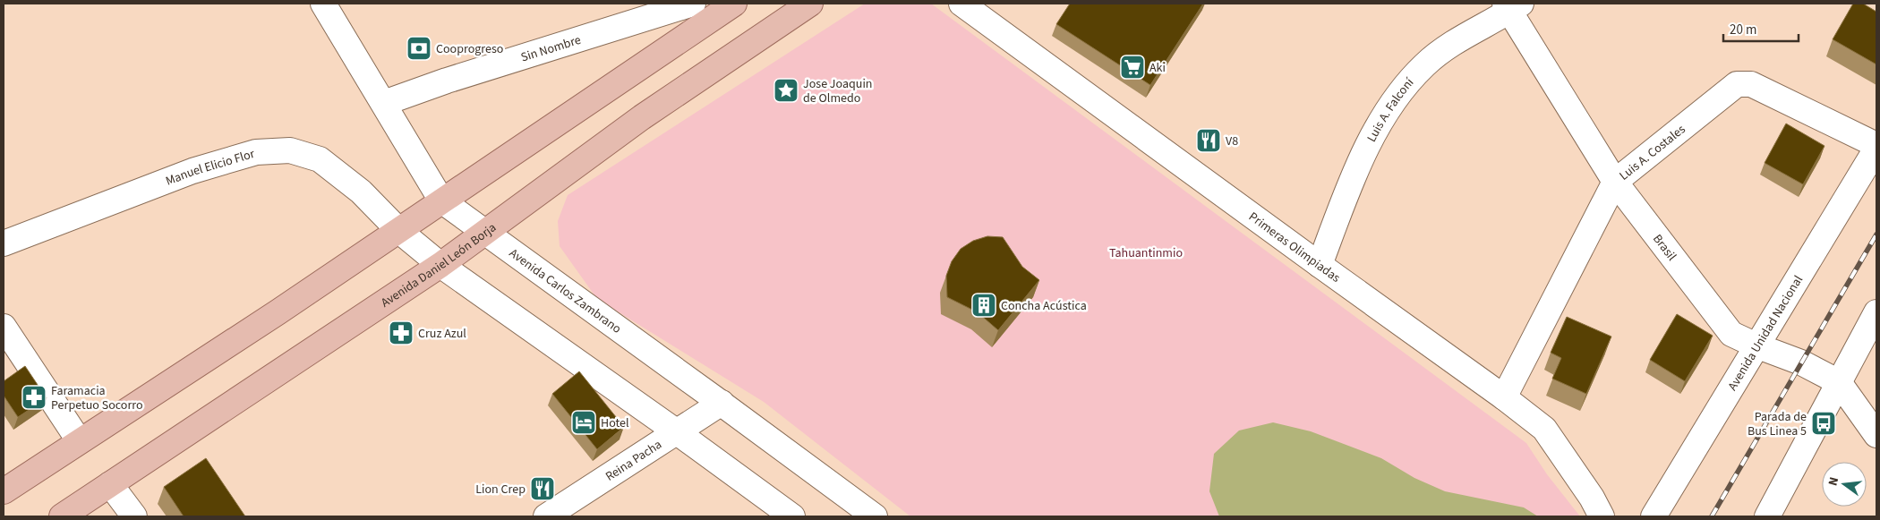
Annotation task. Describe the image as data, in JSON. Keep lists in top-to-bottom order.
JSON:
{
  "streets": {
    "main road": ["Avenida Daniel León Borja"],
    "street": [
      "Sin Nombre",
      "Luis A. Falconí",
      "Luis A. Costales",
      "Manuel Elicio Flor",
      "Primeras Olimpiadas",
      "Brasil",
      "Avenida Carlos Zambrano",
      "Avenida Unidad Nacional",
      "Reina Pacha"
    ]
  },
  "crossings": [
    ["Sin Nombre", "Avenida Carlos Zambrano"],
    ["Luis A. Falconí", "Primeras Olimpiadas"],
    ["Luis A. Falconí", "Brasil"],
    ["Luis A. Costales", "Primeras Olimpiadas"],
    ["Luis A. Costales", "Brasil"],
    ["Luis A. Costales", "Avenida Unidad Nacional"],
    ["Brasil", "Avenida Unidad Nacional"],
    ["Avenida Daniel León Borja", "Avenida Carlos Zambrano"],
    ["Avenida Carlos Zambrano", "Reina Pacha"]
  ],
  "parks": ["Tahuantinmio"],
  "places": {
    "bank": ["Cooprogreso"],
    "supermarket": ["Aki"],
    "place": ["Jose Joaquin de Olmedo"],
    "restaurant": ["V8", "Lion Crep"],
    "building": ["Concha Acústica"],
    "pharmacy": ["Cruz Azul", "Faramacia Perpetuo Socorro"],
    "hotel": ["Hotel"],
    "bus stop": ["Parada de Bus Linea 5"]
  },
  "scale_bar": "20 m",
  "north": "left"
}
